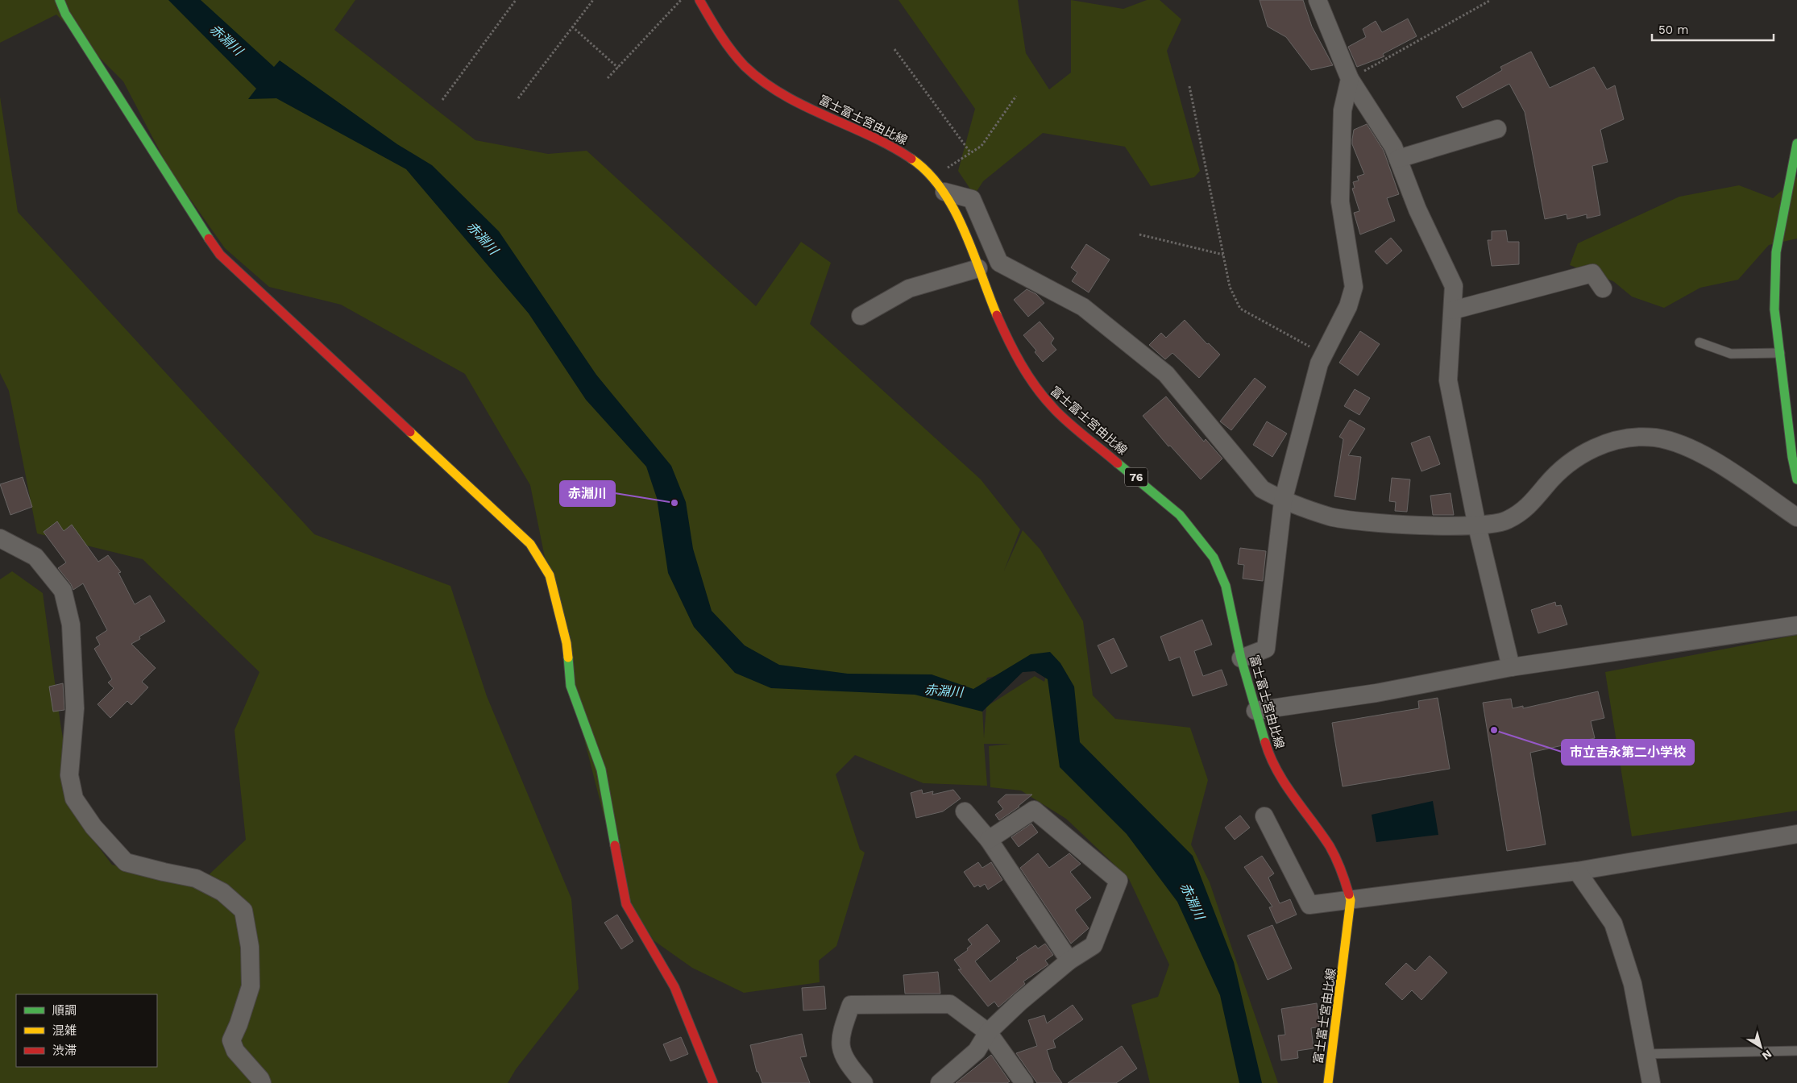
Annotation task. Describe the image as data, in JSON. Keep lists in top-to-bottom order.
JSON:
{
  "streets": {
    "street": ["富士富士宮由比線", "76"]
  },
  "water": ["赤淵川"],
  "places": ["赤淵川", "市立吉永第二小学校"],
  "legend": ["順調", "混雑", "渋滞"],
  "scale_bar": "50 m",
  "north": "bottom right"
}
